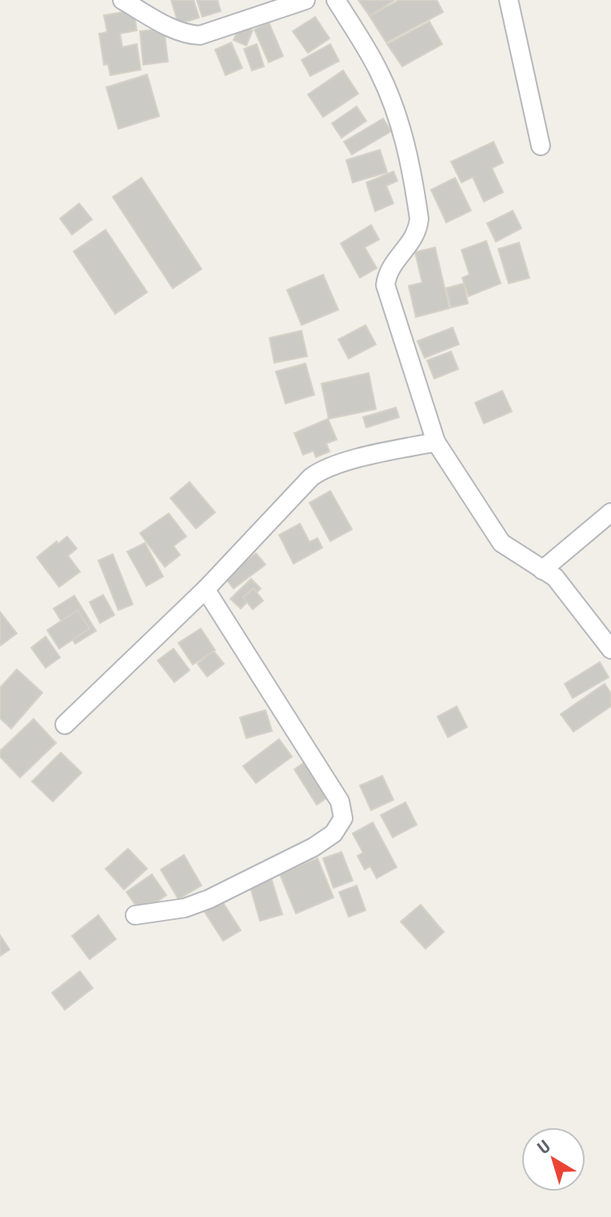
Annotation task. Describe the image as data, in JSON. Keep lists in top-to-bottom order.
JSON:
{
  "north": "top left"
}
